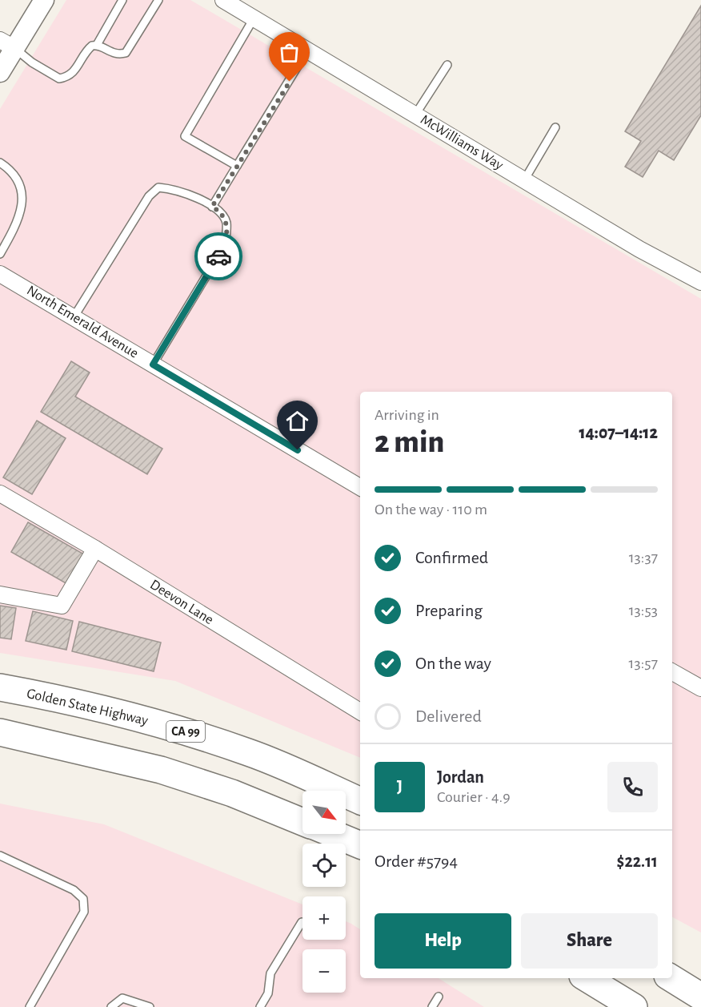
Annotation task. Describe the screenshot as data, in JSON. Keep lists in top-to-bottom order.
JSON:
{
  "streets": {
    "highway": ["Golden State Highway", "CA 99"],
    "street": ["McWilliams Way", "North Emerald Avenue", "Deevon Lane"]
  },
  "north": "bottom right",
  "page": {
    "heading": ["2 min", "Arriving in", "14:07–14:12"],
    "panel": [
      "Jordan",
      "Courier · 4.9",
      "Order #5794",
      "$22.11"
    ],
    "bar": "On the way · 110 m",
    "list": [
      ["Confirmed", "13:37"],
      ["Preparing", "13:53"],
      ["On the way", "13:57"],
      "Delivered"
    ],
    "round": "J",
    "map_buttons": ["+", "−"],
    "buttons": ["Help", "Share"]
  }
}
